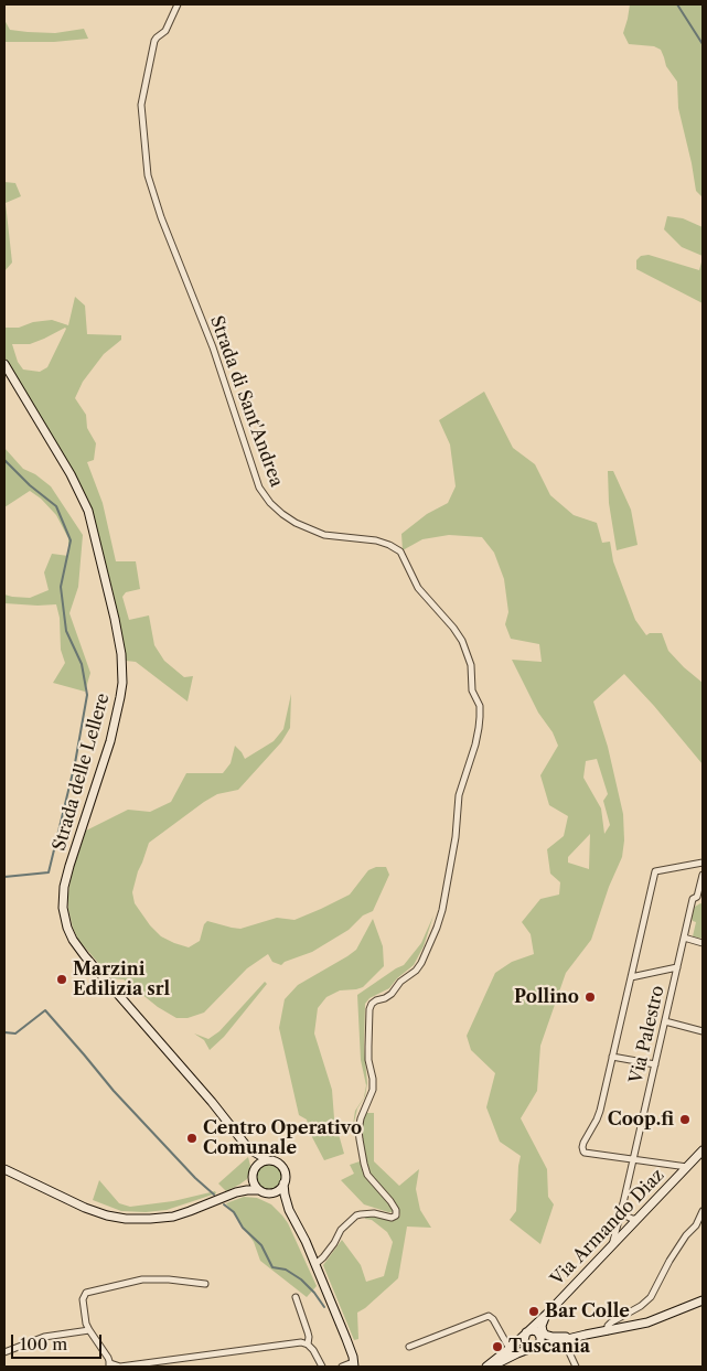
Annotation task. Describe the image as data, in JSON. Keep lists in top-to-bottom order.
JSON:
{
  "streets": {
    "street": [
      "Strada di Sant'Andrea",
      "Strada delle Lellere",
      "Via Palestro",
      "Via Armando Diaz"
    ]
  },
  "crossings": [
    ["Via Palestro", "Via Armando Diaz"]
  ],
  "places": [
    "Marzini Edilizia srl",
    "Pollino",
    "Coop.fi",
    "Centro Operativo Comunale",
    "Bar Colle",
    "Tuscania"
  ],
  "scale_bar": "100 m"
}
